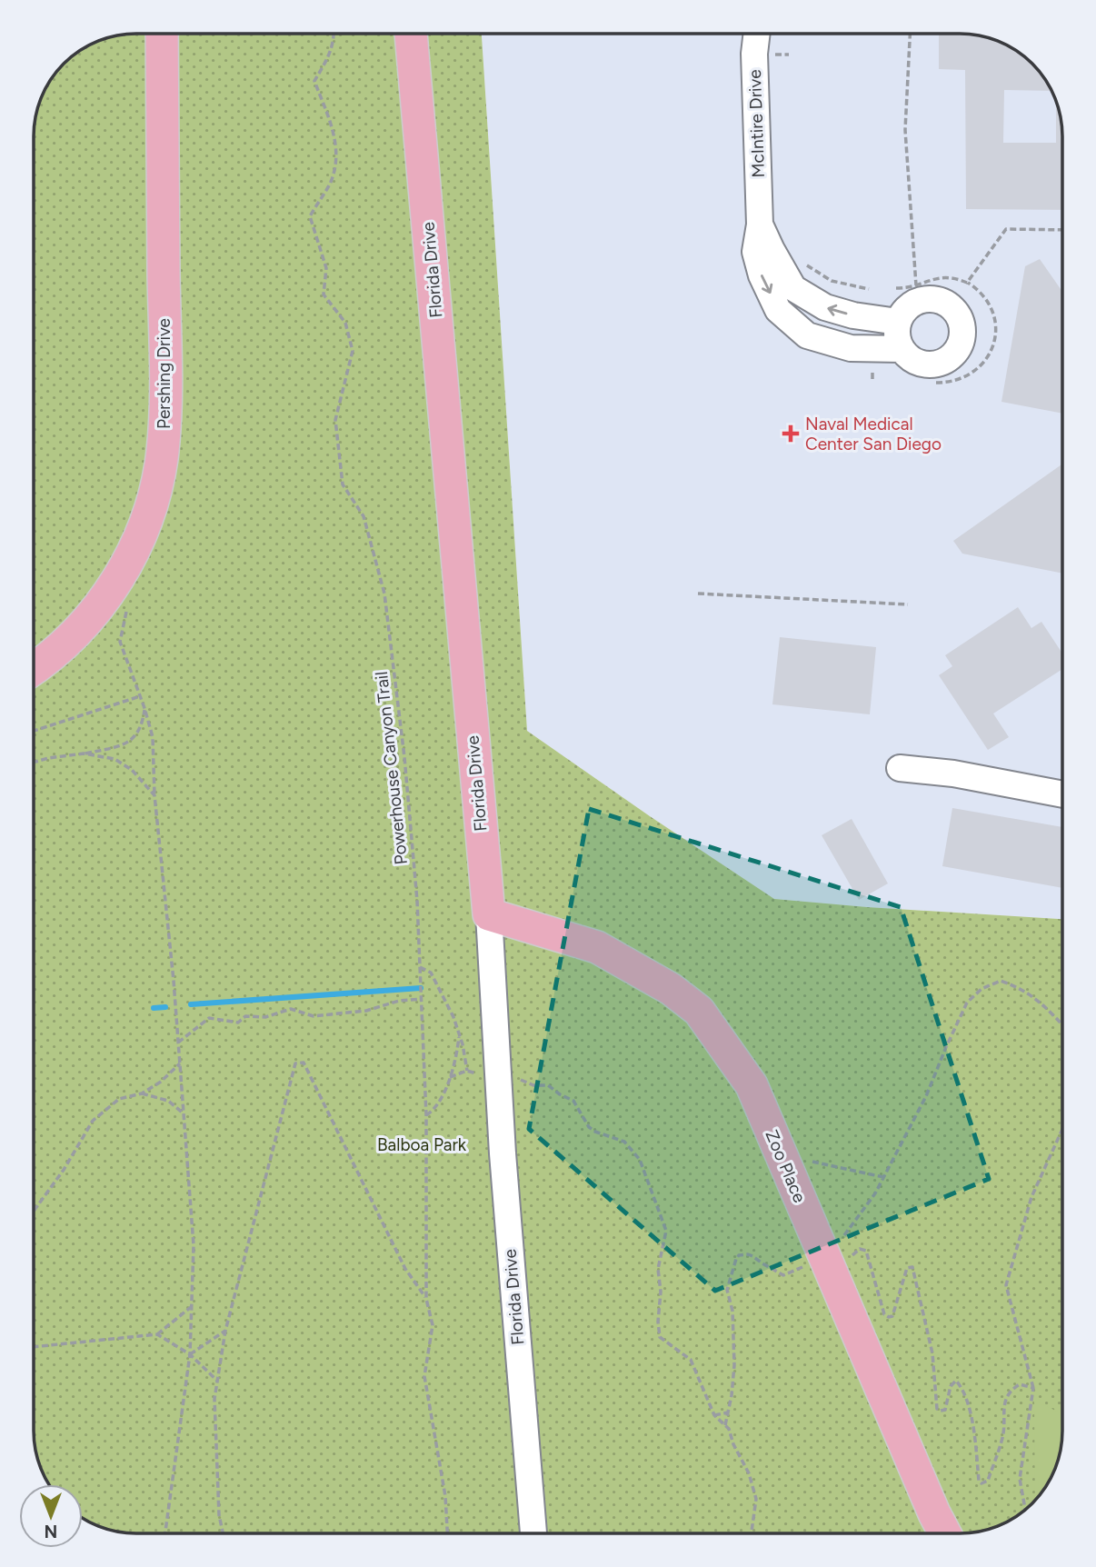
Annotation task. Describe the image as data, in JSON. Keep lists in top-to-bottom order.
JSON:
{
  "streets": {
    "main road": ["Florida Drive", "Pershing Drive", "Zoo Place"],
    "street": ["McIntire Drive"],
    "path": ["Powerhouse Canyon Trail"]
  },
  "crossings": [
    ["Florida Drive", "Zoo Place"]
  ],
  "parks": ["Balboa Park"],
  "places": {
    "health": ["Naval Medical Center San Diego"]
  },
  "north": "bottom"
}
